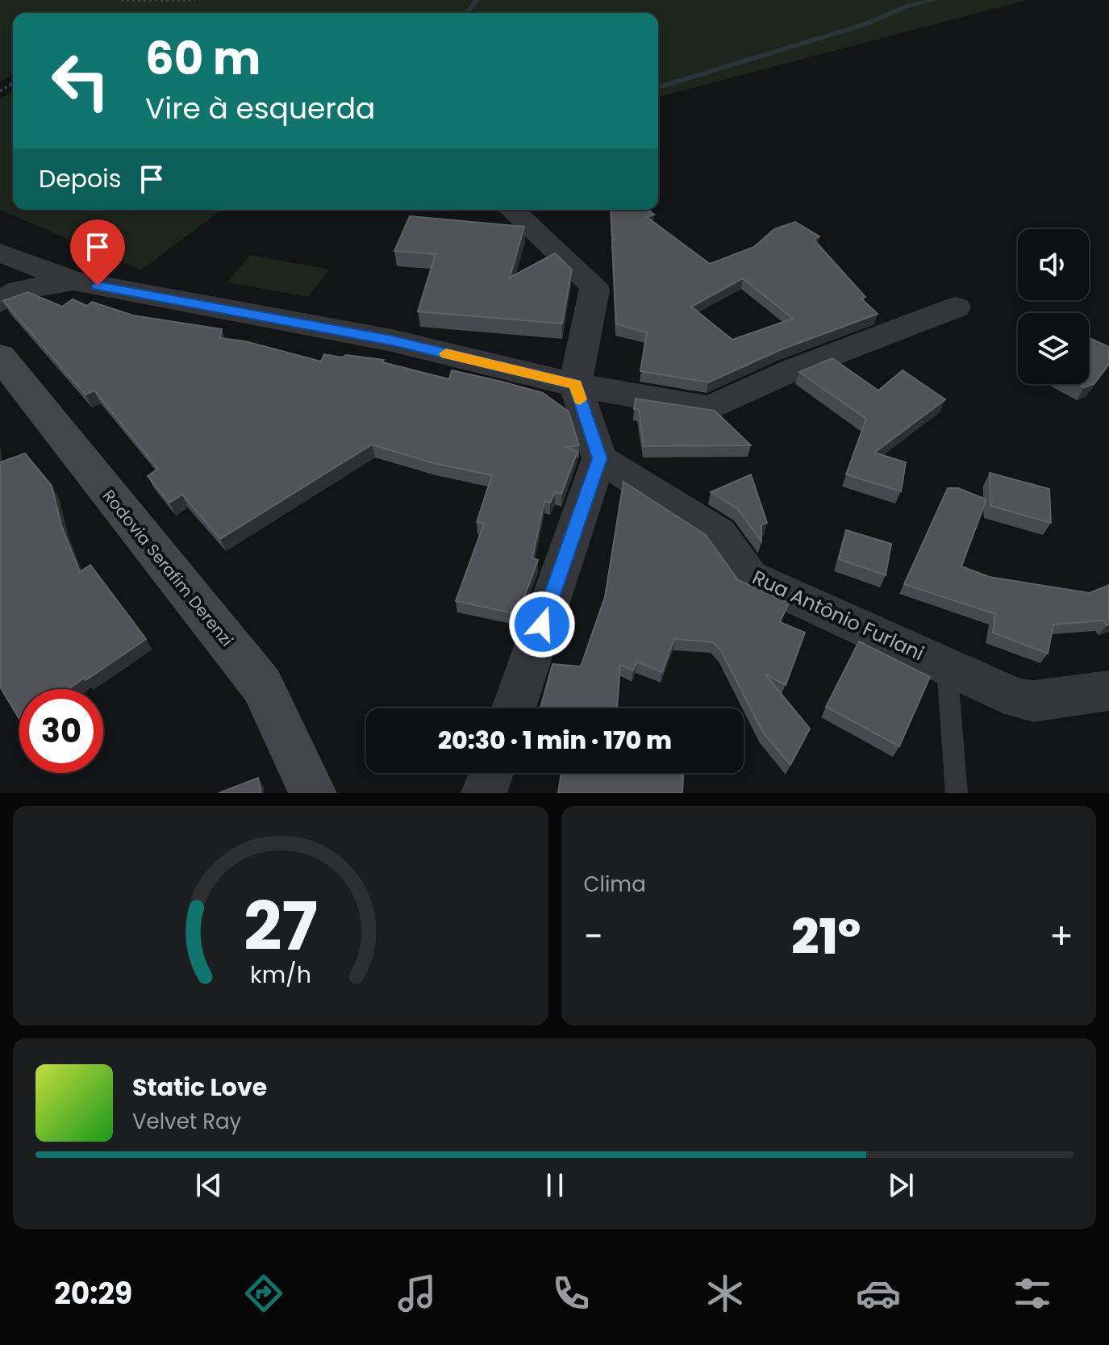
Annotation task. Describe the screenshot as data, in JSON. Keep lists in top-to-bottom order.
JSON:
{
  "streets": {
    "main road": ["Rodovia Serafim Derenzi"],
    "street": ["Rua Antônio Furlani"]
  },
  "page": {
    "turn": ["60 m", "Vire à esquerda"],
    "then": "Depois",
    "limit": "30",
    "trip": "20:30 · 1 min · 170 m",
    "tile": "Clima",
    "heat": ["−", "21°", "+"],
    "song": ["Static Love", "Velvet Ray"],
    "tabs": "20:29",
    "gauge": ["27", "km/h"]
  }
}
